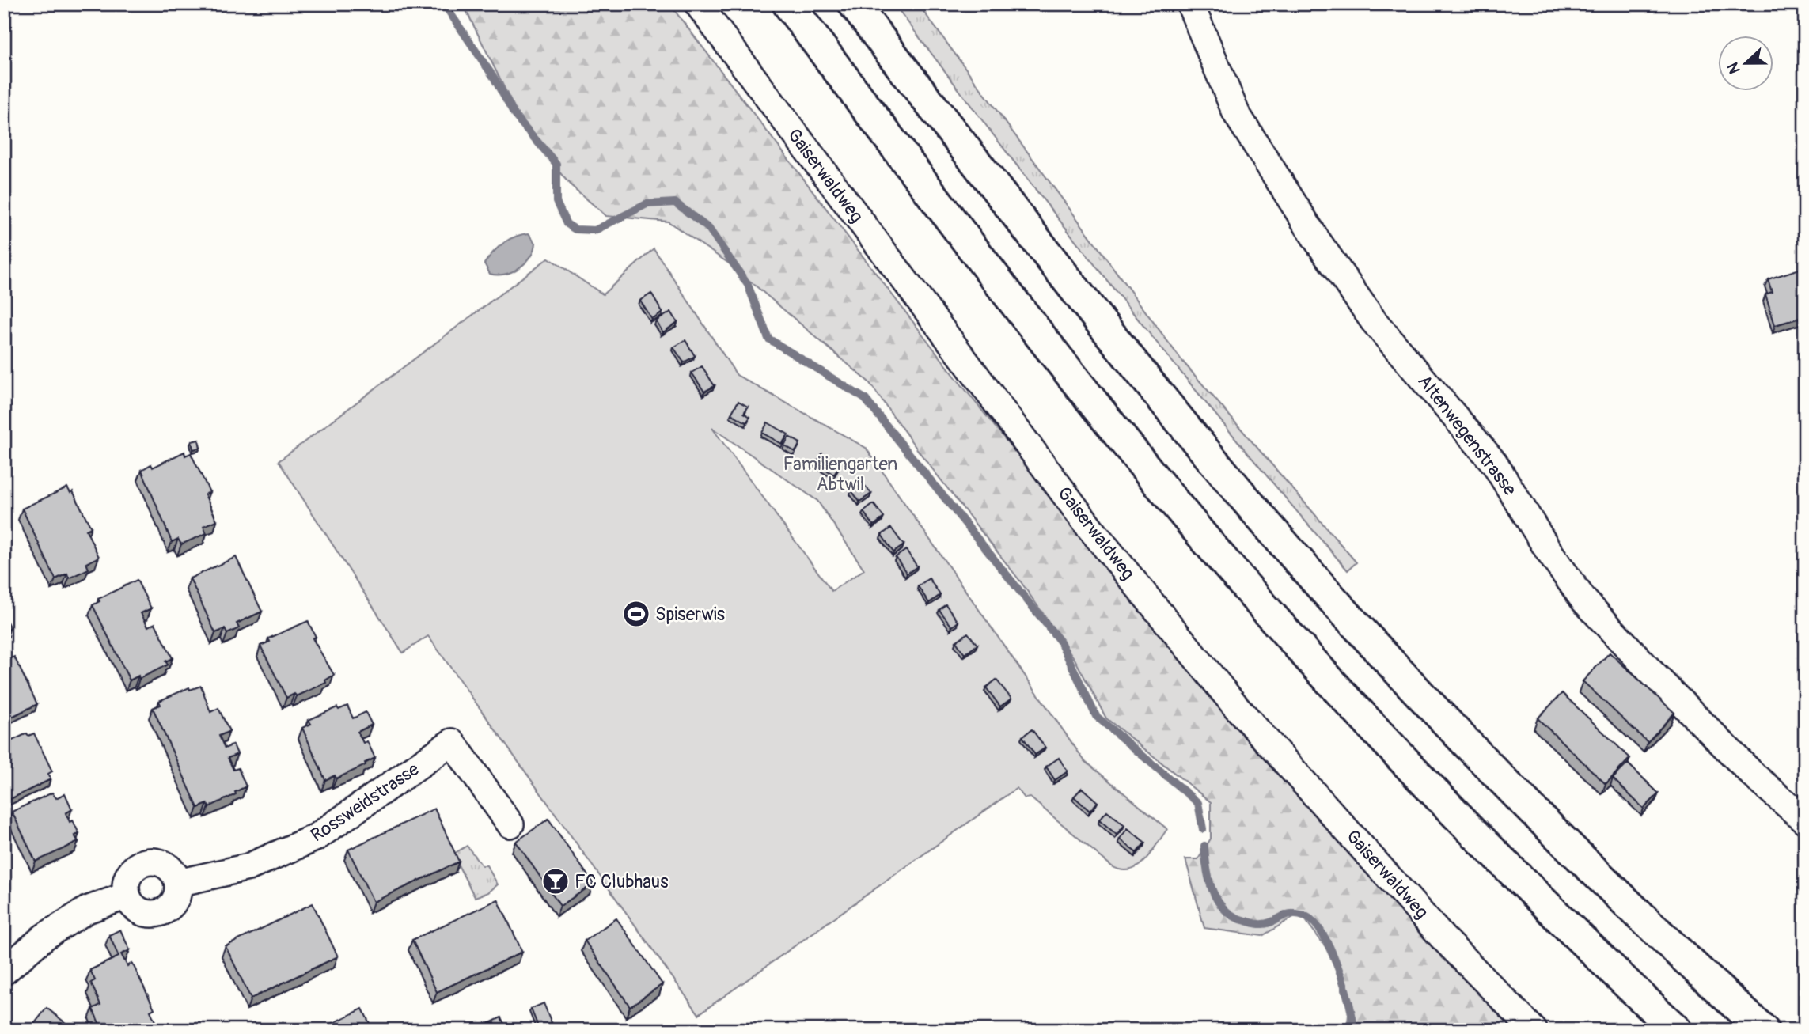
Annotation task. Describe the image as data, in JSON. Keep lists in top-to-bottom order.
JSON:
{
  "streets": {
    "street": ["Gaiserwaldweg", "Altenwegenstrasse", "Rossweidstrasse"]
  },
  "parks": ["Familiengarten Abtwil"],
  "places": {
    "sports": ["Spiserwis"],
    "bar": ["FC Clubhaus"]
  },
  "north": "left"
}
